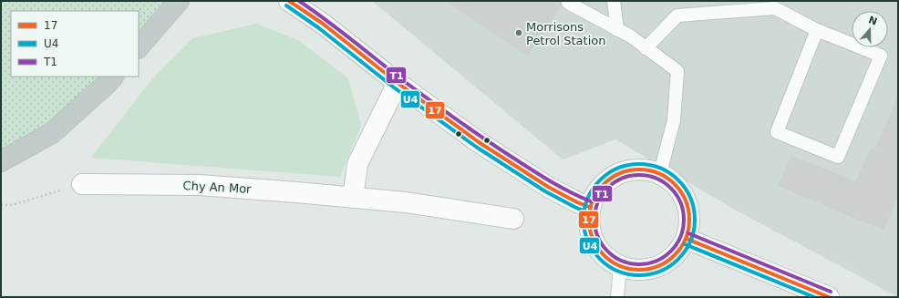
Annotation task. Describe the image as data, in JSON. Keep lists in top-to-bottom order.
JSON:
{
  "streets": {
    "street": ["Chy An Mor"]
  },
  "places": ["Morrisons Petrol Station"],
  "lines": ["transit line 17", "transit line T1", "transit line U4"],
  "legend": ["17", "U4", "T1"],
  "north": "top"
}
